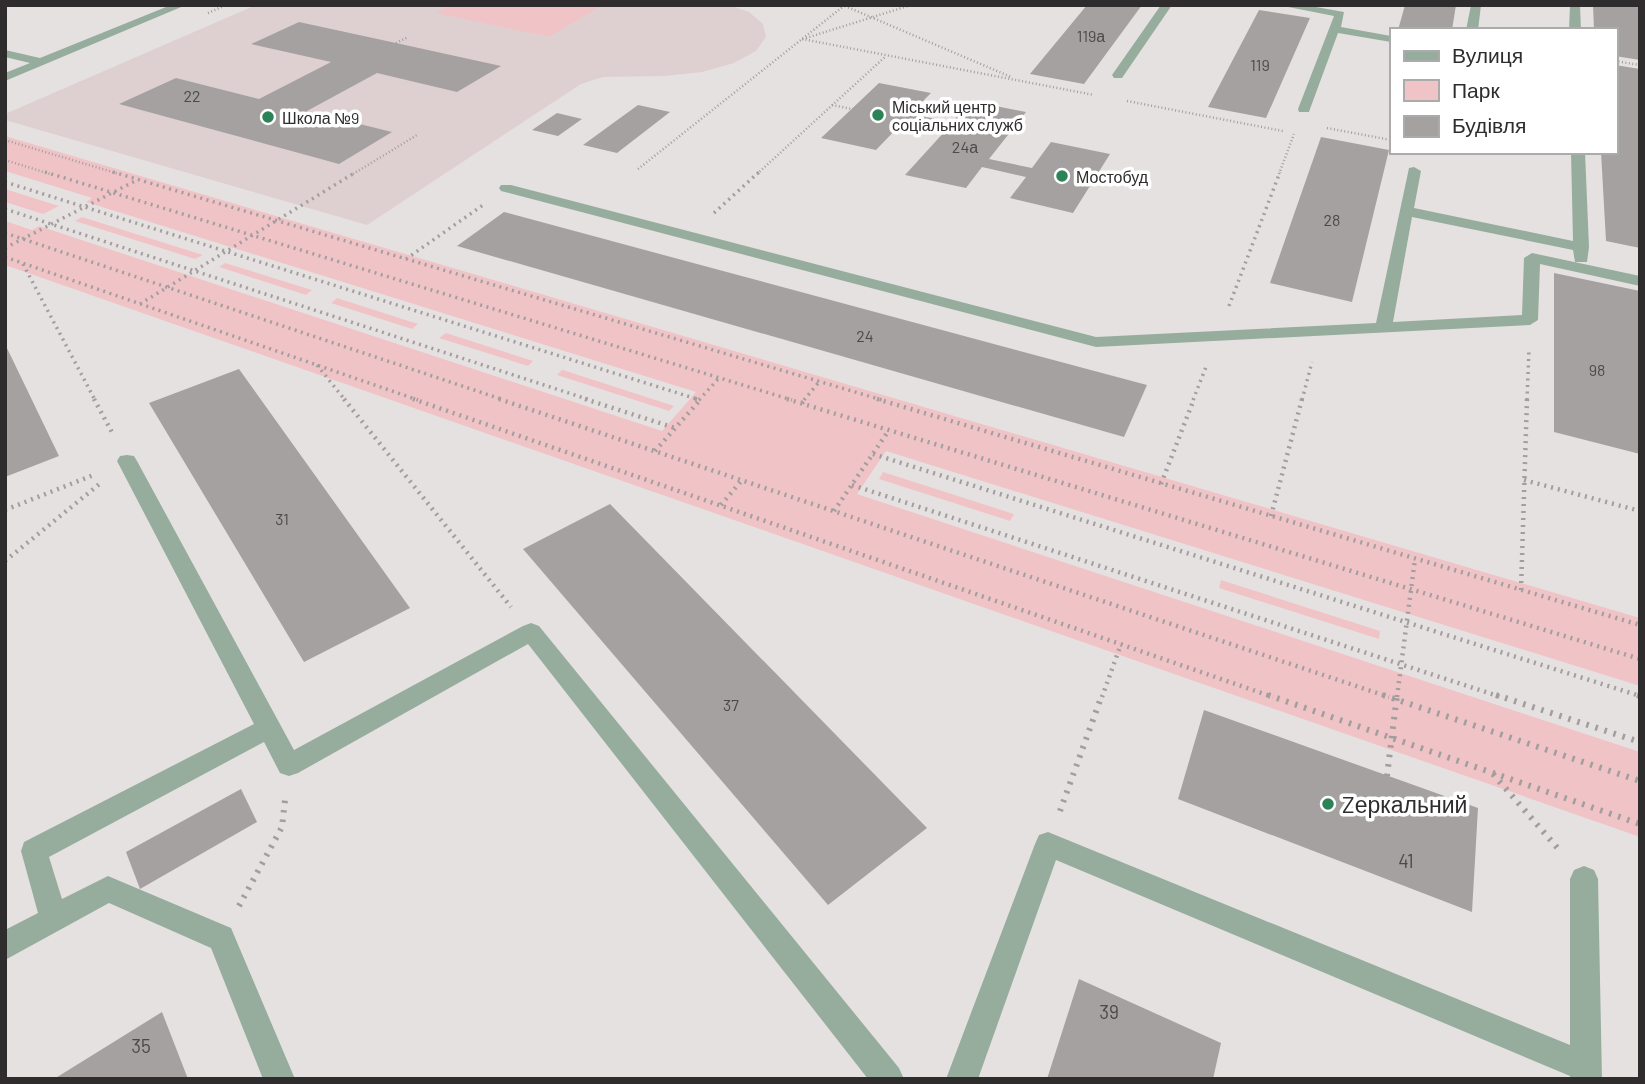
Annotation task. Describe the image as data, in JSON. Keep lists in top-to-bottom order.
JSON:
{
  "places": [
    "Міський центр соціальних служб",
    "Школа №9",
    "Мостобуд",
    "Zеркальний"
  ],
  "house_numbers": [
    "119а",
    "119",
    "22",
    "24а",
    "28",
    "24",
    "98",
    "31",
    "37",
    "41",
    "39",
    "35"
  ],
  "legend": ["Вулиця", "Парк", "Будівля"]
}
